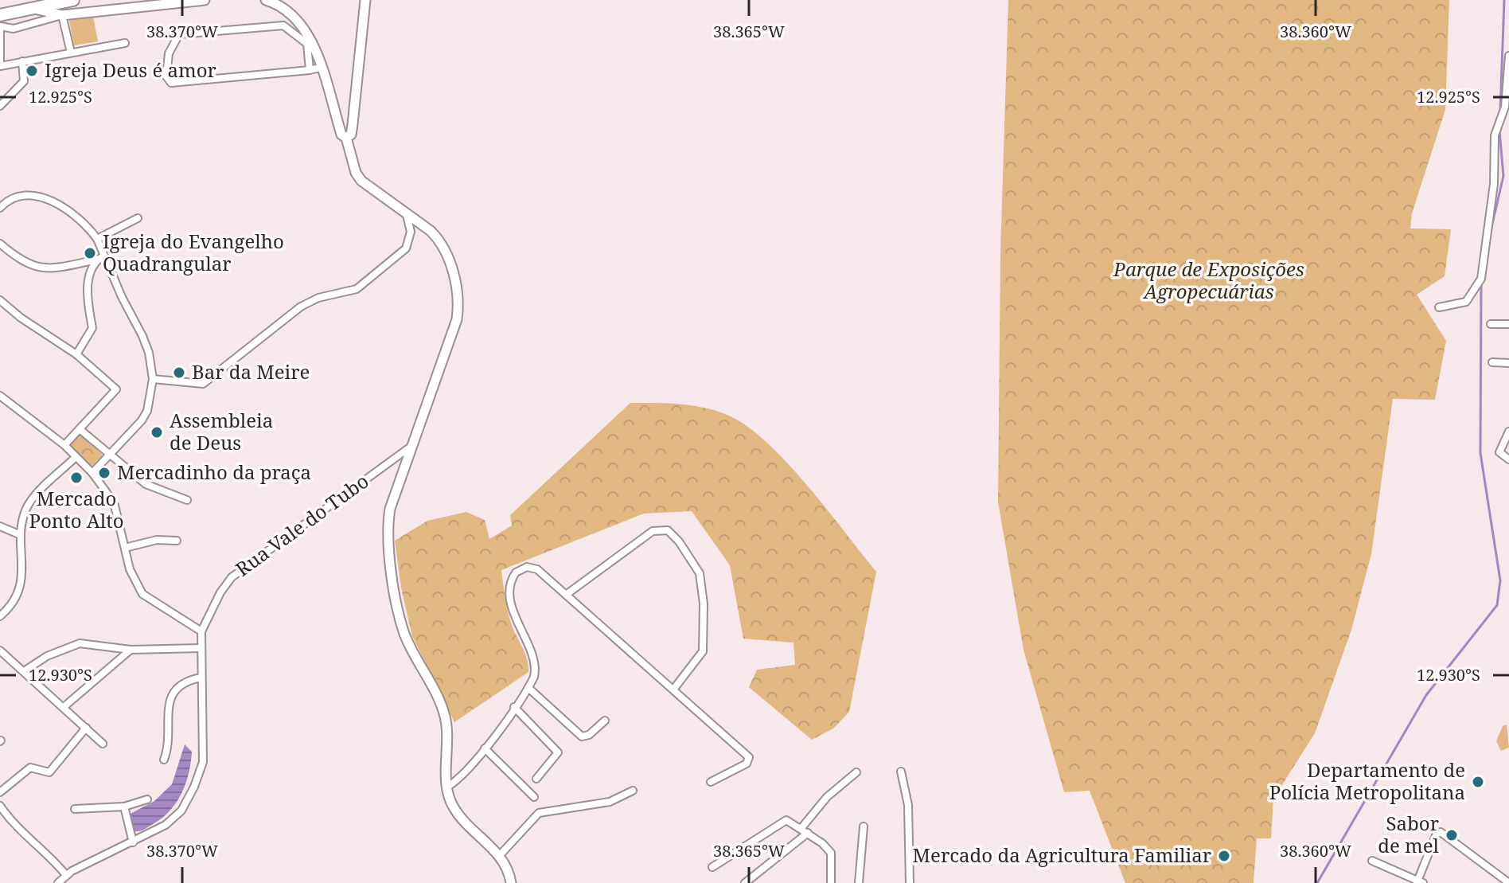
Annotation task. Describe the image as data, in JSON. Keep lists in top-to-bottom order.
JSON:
{
  "streets": {
    "street": ["Rua Vale do Tubo"]
  },
  "parks": ["Parque de Exposições Agropecuárias"],
  "places": [
    "Igreja Deus é amor",
    "Igreja do Evangelho Quadrangular",
    "Bar da Meire",
    "Assembleia de Deus",
    "Mercadinho da praça",
    "Mercado Ponto Alto",
    "Departamento de Polícia Metropolitana",
    "Sabor de mel",
    "Mercado da Agricultura Familiar"
  ],
  "coordinates": [
    "38.370°W",
    "38.365°W",
    "38.360°W",
    "12.925°S",
    "12.930°S"
  ]
}
